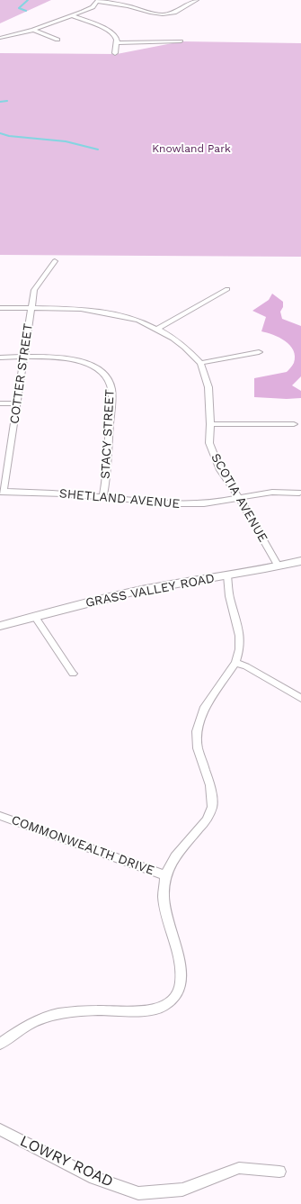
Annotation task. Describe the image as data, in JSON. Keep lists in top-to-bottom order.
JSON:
{
  "streets": {
    "main road": ["GRASS VALLEY ROAD"],
    "street": [
      "COTTER STREET",
      "STACY STREET",
      "SCOTIA AVENUE",
      "SHETLAND AVENUE",
      "COMMONWEALTH DRIVE",
      "LOWRY ROAD"
    ]
  },
  "crossings": [
    ["COTTER STREET", "STACY STREET"],
    ["COTTER STREET", "SCOTIA AVENUE"],
    ["COTTER STREET", "SHETLAND AVENUE"],
    ["STACY STREET", "SHETLAND AVENUE"],
    ["SCOTIA AVENUE", "SHETLAND AVENUE"],
    ["SCOTIA AVENUE", "GRASS VALLEY ROAD"]
  ],
  "parks": ["Knowland Park"]
}
